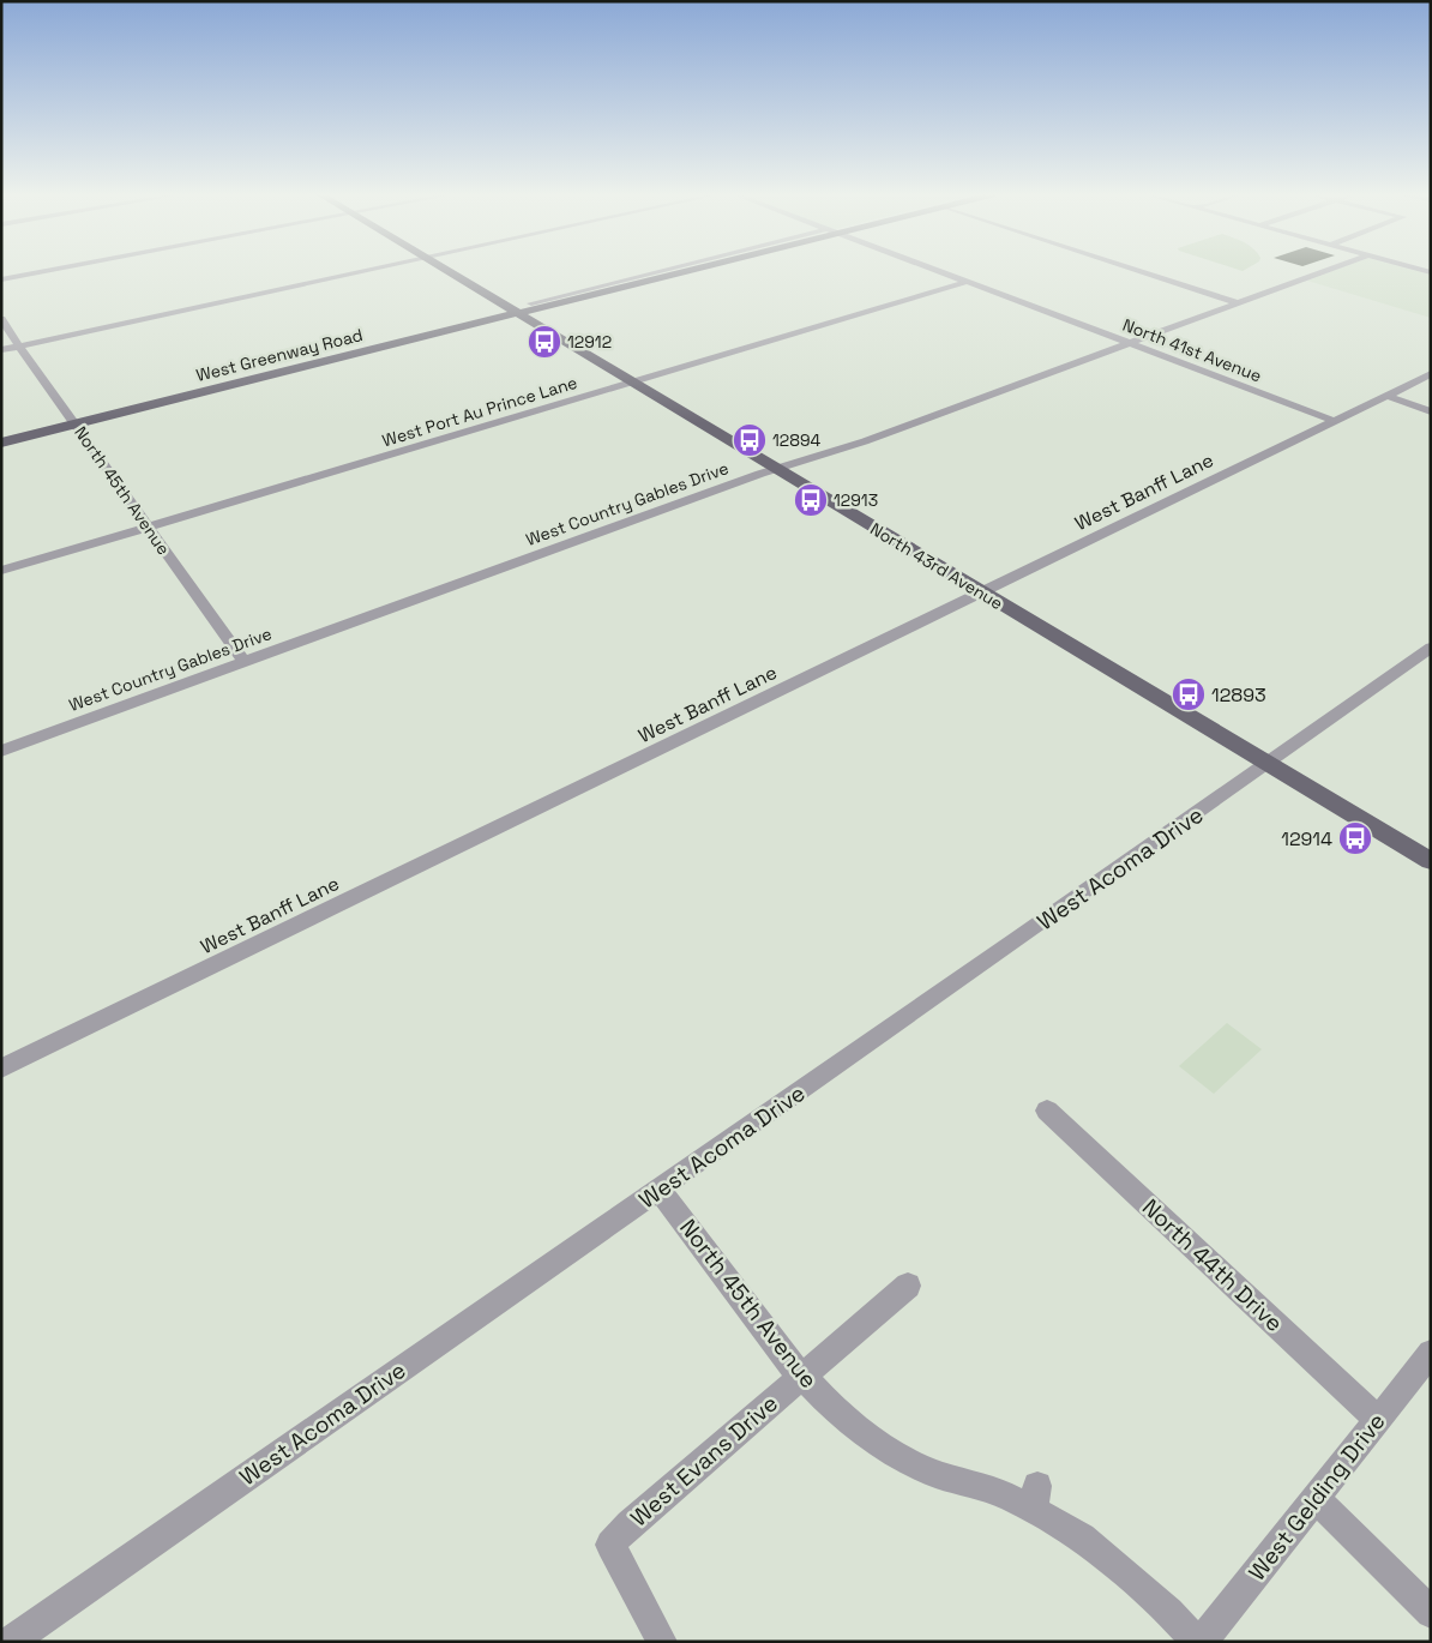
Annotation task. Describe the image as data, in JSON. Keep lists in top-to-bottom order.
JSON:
{
  "streets": {
    "main road": ["West Greenway Road", "North 43rd Avenue"],
    "street": [
      "North 41st Avenue",
      "West Port Au Prince Lane",
      "North 45th Avenue",
      "West Banff Lane",
      "West Country Gables Drive",
      "West Acoma Drive",
      "North 44th Drive",
      "West Evans Drive",
      "West Gelding Drive"
    ]
  },
  "crossings": [
    ["North 41st Avenue", "West Port Au Prince Lane"],
    ["North 41st Avenue", "West Banff Lane"],
    ["North 41st Avenue", "West Country Gables Drive"],
    ["West Greenway Road", "North 45th Avenue"],
    ["West Greenway Road", "North 43rd Avenue"],
    ["West Port Au Prince Lane", "North 45th Avenue"],
    ["West Port Au Prince Lane", "North 43rd Avenue"],
    ["North 45th Avenue", "West Country Gables Drive"],
    ["North 45th Avenue", "West Acoma Drive"],
    ["North 45th Avenue", "West Evans Drive"],
    ["West Banff Lane", "North 43rd Avenue"],
    ["West Country Gables Drive", "North 43rd Avenue"],
    ["North 43rd Avenue", "West Acoma Drive"],
    ["North 44th Drive", "West Gelding Drive"]
  ],
  "places": {
    "bus stop": [
      "12912",
      "12894",
      "12913",
      "12893",
      "12914"
    ]
  }
}
